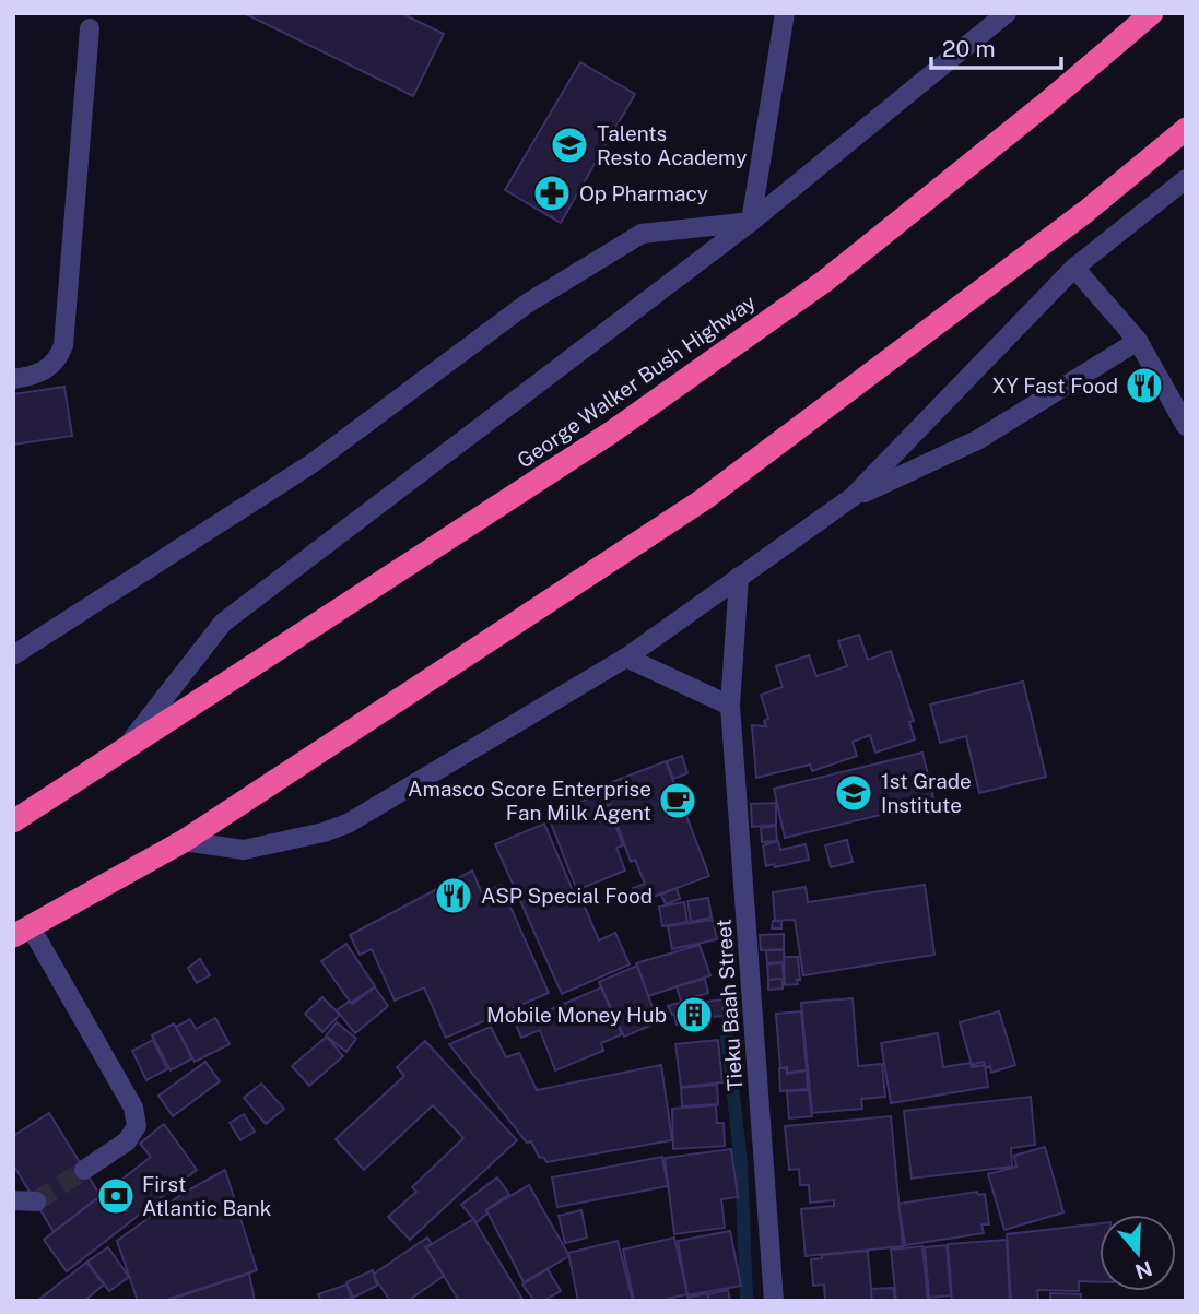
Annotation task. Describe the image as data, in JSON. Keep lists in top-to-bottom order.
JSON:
{
  "streets": {
    "highway": ["George Walker Bush Highway"],
    "street": ["Tieku Baah Street"]
  },
  "places": {
    "school or university": ["Talents Resto Academy", "1st Grade Institute"],
    "pharmacy": ["Op Pharmacy"],
    "restaurant": ["XY Fast Food", "ASP Special Food"],
    "cafe": ["Amasco Score Enterprise Fan Milk Agent"],
    "building": ["Mobile Money Hub"],
    "bank": ["First Atlantic Bank"]
  },
  "scale_bar": "20 m",
  "north": "bottom"
}
